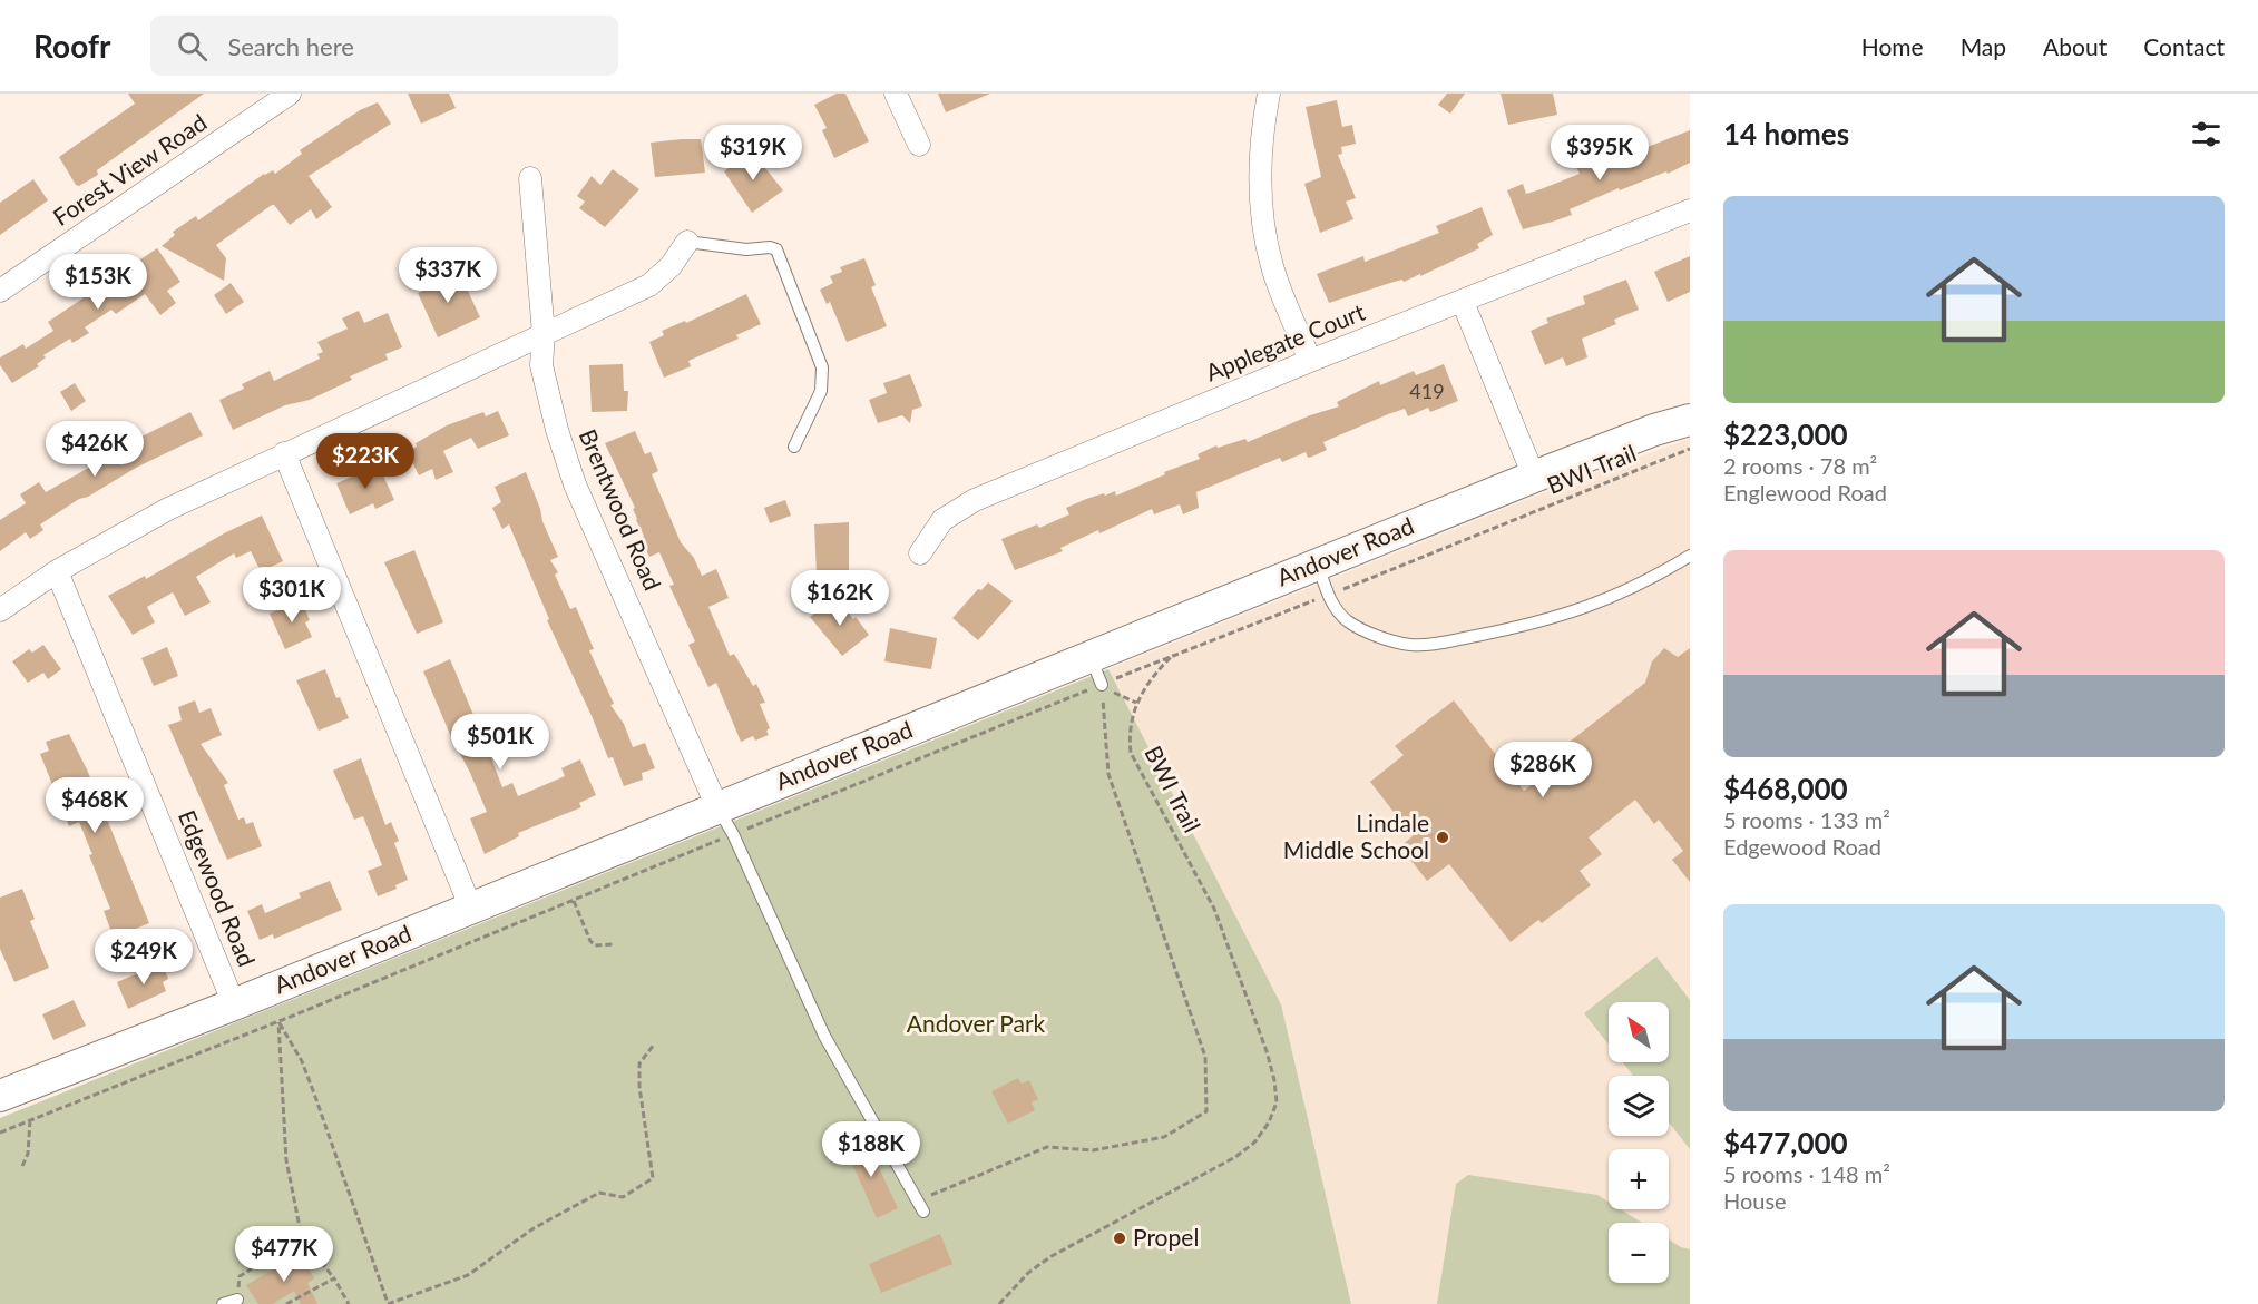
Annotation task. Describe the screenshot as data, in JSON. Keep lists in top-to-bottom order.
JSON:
{
  "streets": {
    "street": [
      "Forest View Road",
      "Applegate Court",
      "Brentwood Road",
      "Andover Road",
      "Edgewood Road"
    ],
    "path": ["BWI Trail"]
  },
  "crossings": [
    ["Brentwood Road", "Andover Road"],
    ["Andover Road", "Edgewood Road"]
  ],
  "parks": ["Andover Park"],
  "places": ["Lindale Middle School", "Propel"],
  "house_numbers": ["419"],
  "north": "top left",
  "page": {
    "header": "Roofr",
    "search": "Search here",
    "nav": [
      "Home",
      "Map",
      "About",
      "Contact"
    ],
    "heading": "14 homes",
    "price": [
      "$319K",
      "$395K",
      "$337K",
      "$153K",
      "$426K",
      "$223K",
      "$301K",
      "$162K",
      "$501K",
      "$286K",
      "$468K",
      "$249K",
      "$188K",
      "$477K"
    ],
    "list": [
      {
        "name": "$223,000",
        "note": "2 rooms · 78 m² · Englewood Road"
      },
      {
        "name": "$468,000",
        "note": "5 rooms · 133 m² · Edgewood Road"
      },
      {
        "name": "$477,000",
        "note": "5 rooms · 148 m² · House"
      }
    ],
    "map_buttons": ["+", "−"]
  }
}
